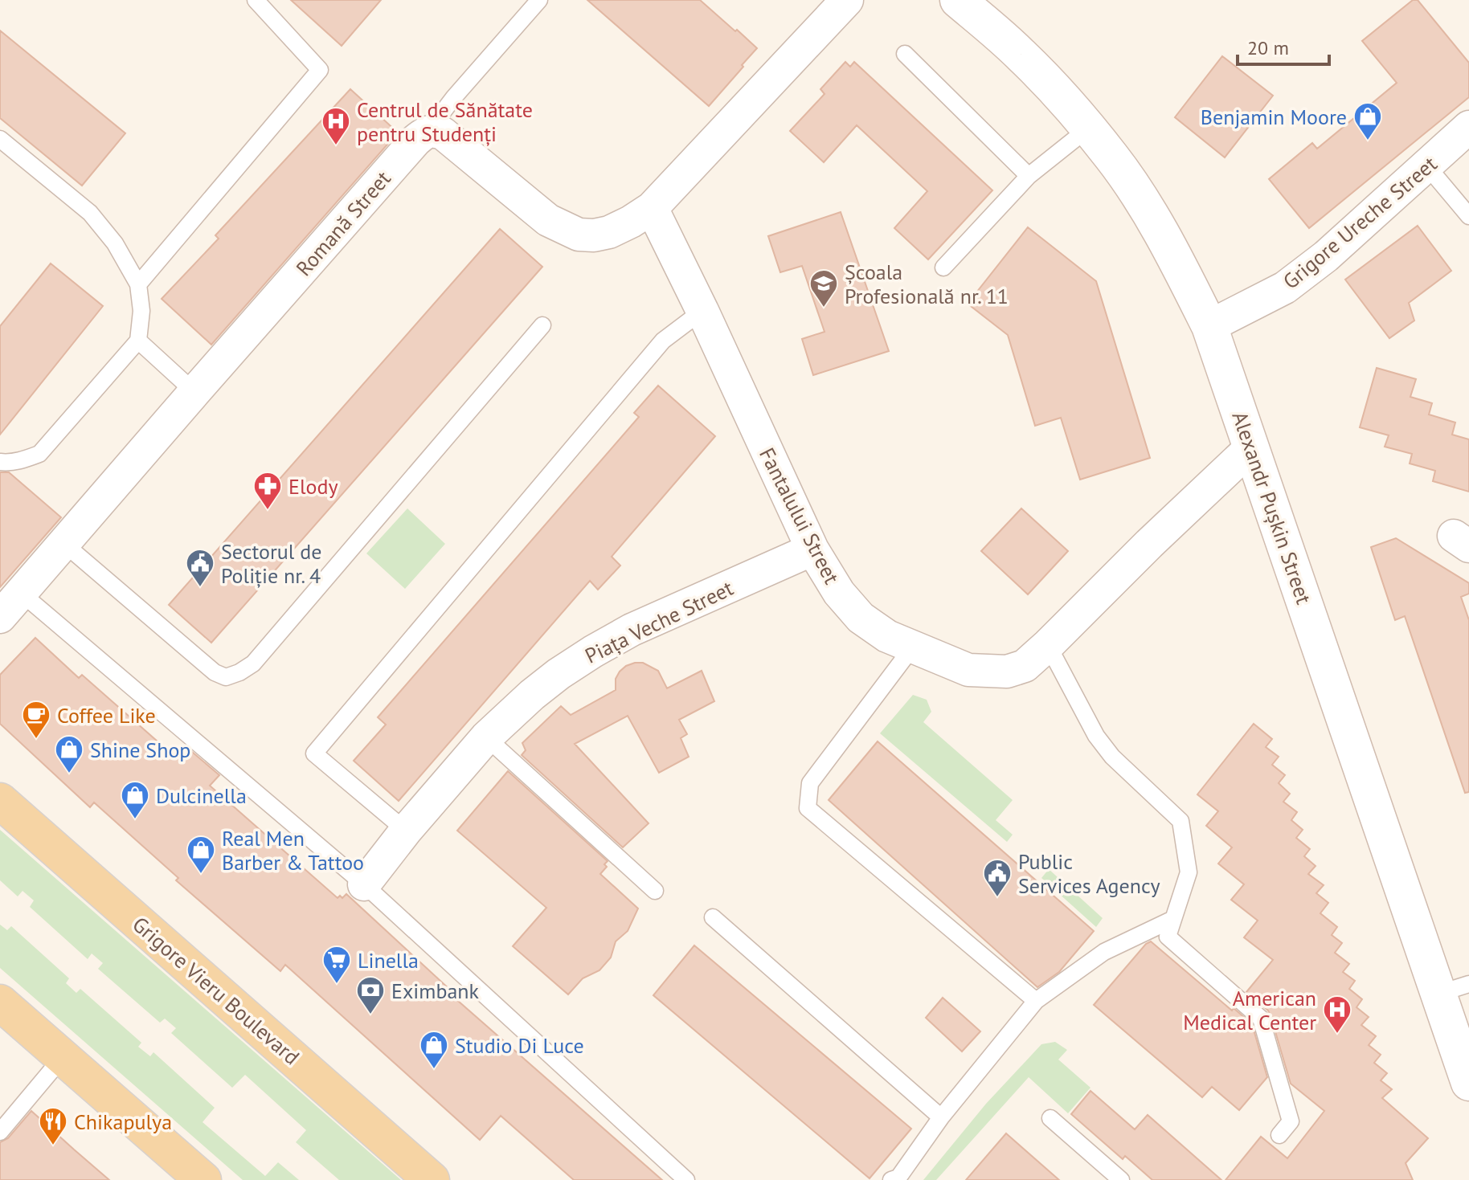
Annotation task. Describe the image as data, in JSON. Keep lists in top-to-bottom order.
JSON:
{
  "streets": {
    "main road": ["Alexandr Pușkin Street", "Grigore Vieru Boulevard"],
    "street": [
      "Grigore Ureche Street",
      "Romană Street",
      "Fantalului Street",
      "Piața Veche Street"
    ]
  },
  "crossings": [
    ["Grigore Ureche Street", "Alexandr Pușkin Street"],
    ["Alexandr Pușkin Street", "Fantalului Street"],
    ["Fantalului Street", "Piața Veche Street"]
  ],
  "places": {
    "shop": [
      "Benjamin Moore",
      "Shine Shop",
      "Dulcinella",
      "Real Men Barber & Tattoo",
      "Studio Di Luce"
    ],
    "hospital": ["Centrul de Sănătate pentru Studenți", "American Medical Center"],
    "school or university": ["Școala Profesională nr. 11"],
    "pharmacy": ["Elody"],
    "public building": ["Sectorul de Poliție nr. 4", "Public Services Agency"],
    "cafe": ["Coffee Like"],
    "supermarket": ["Linella"],
    "bank": ["Eximbank"],
    "restaurant": ["Chikapulya"]
  },
  "scale_bar": "20 m"
}
